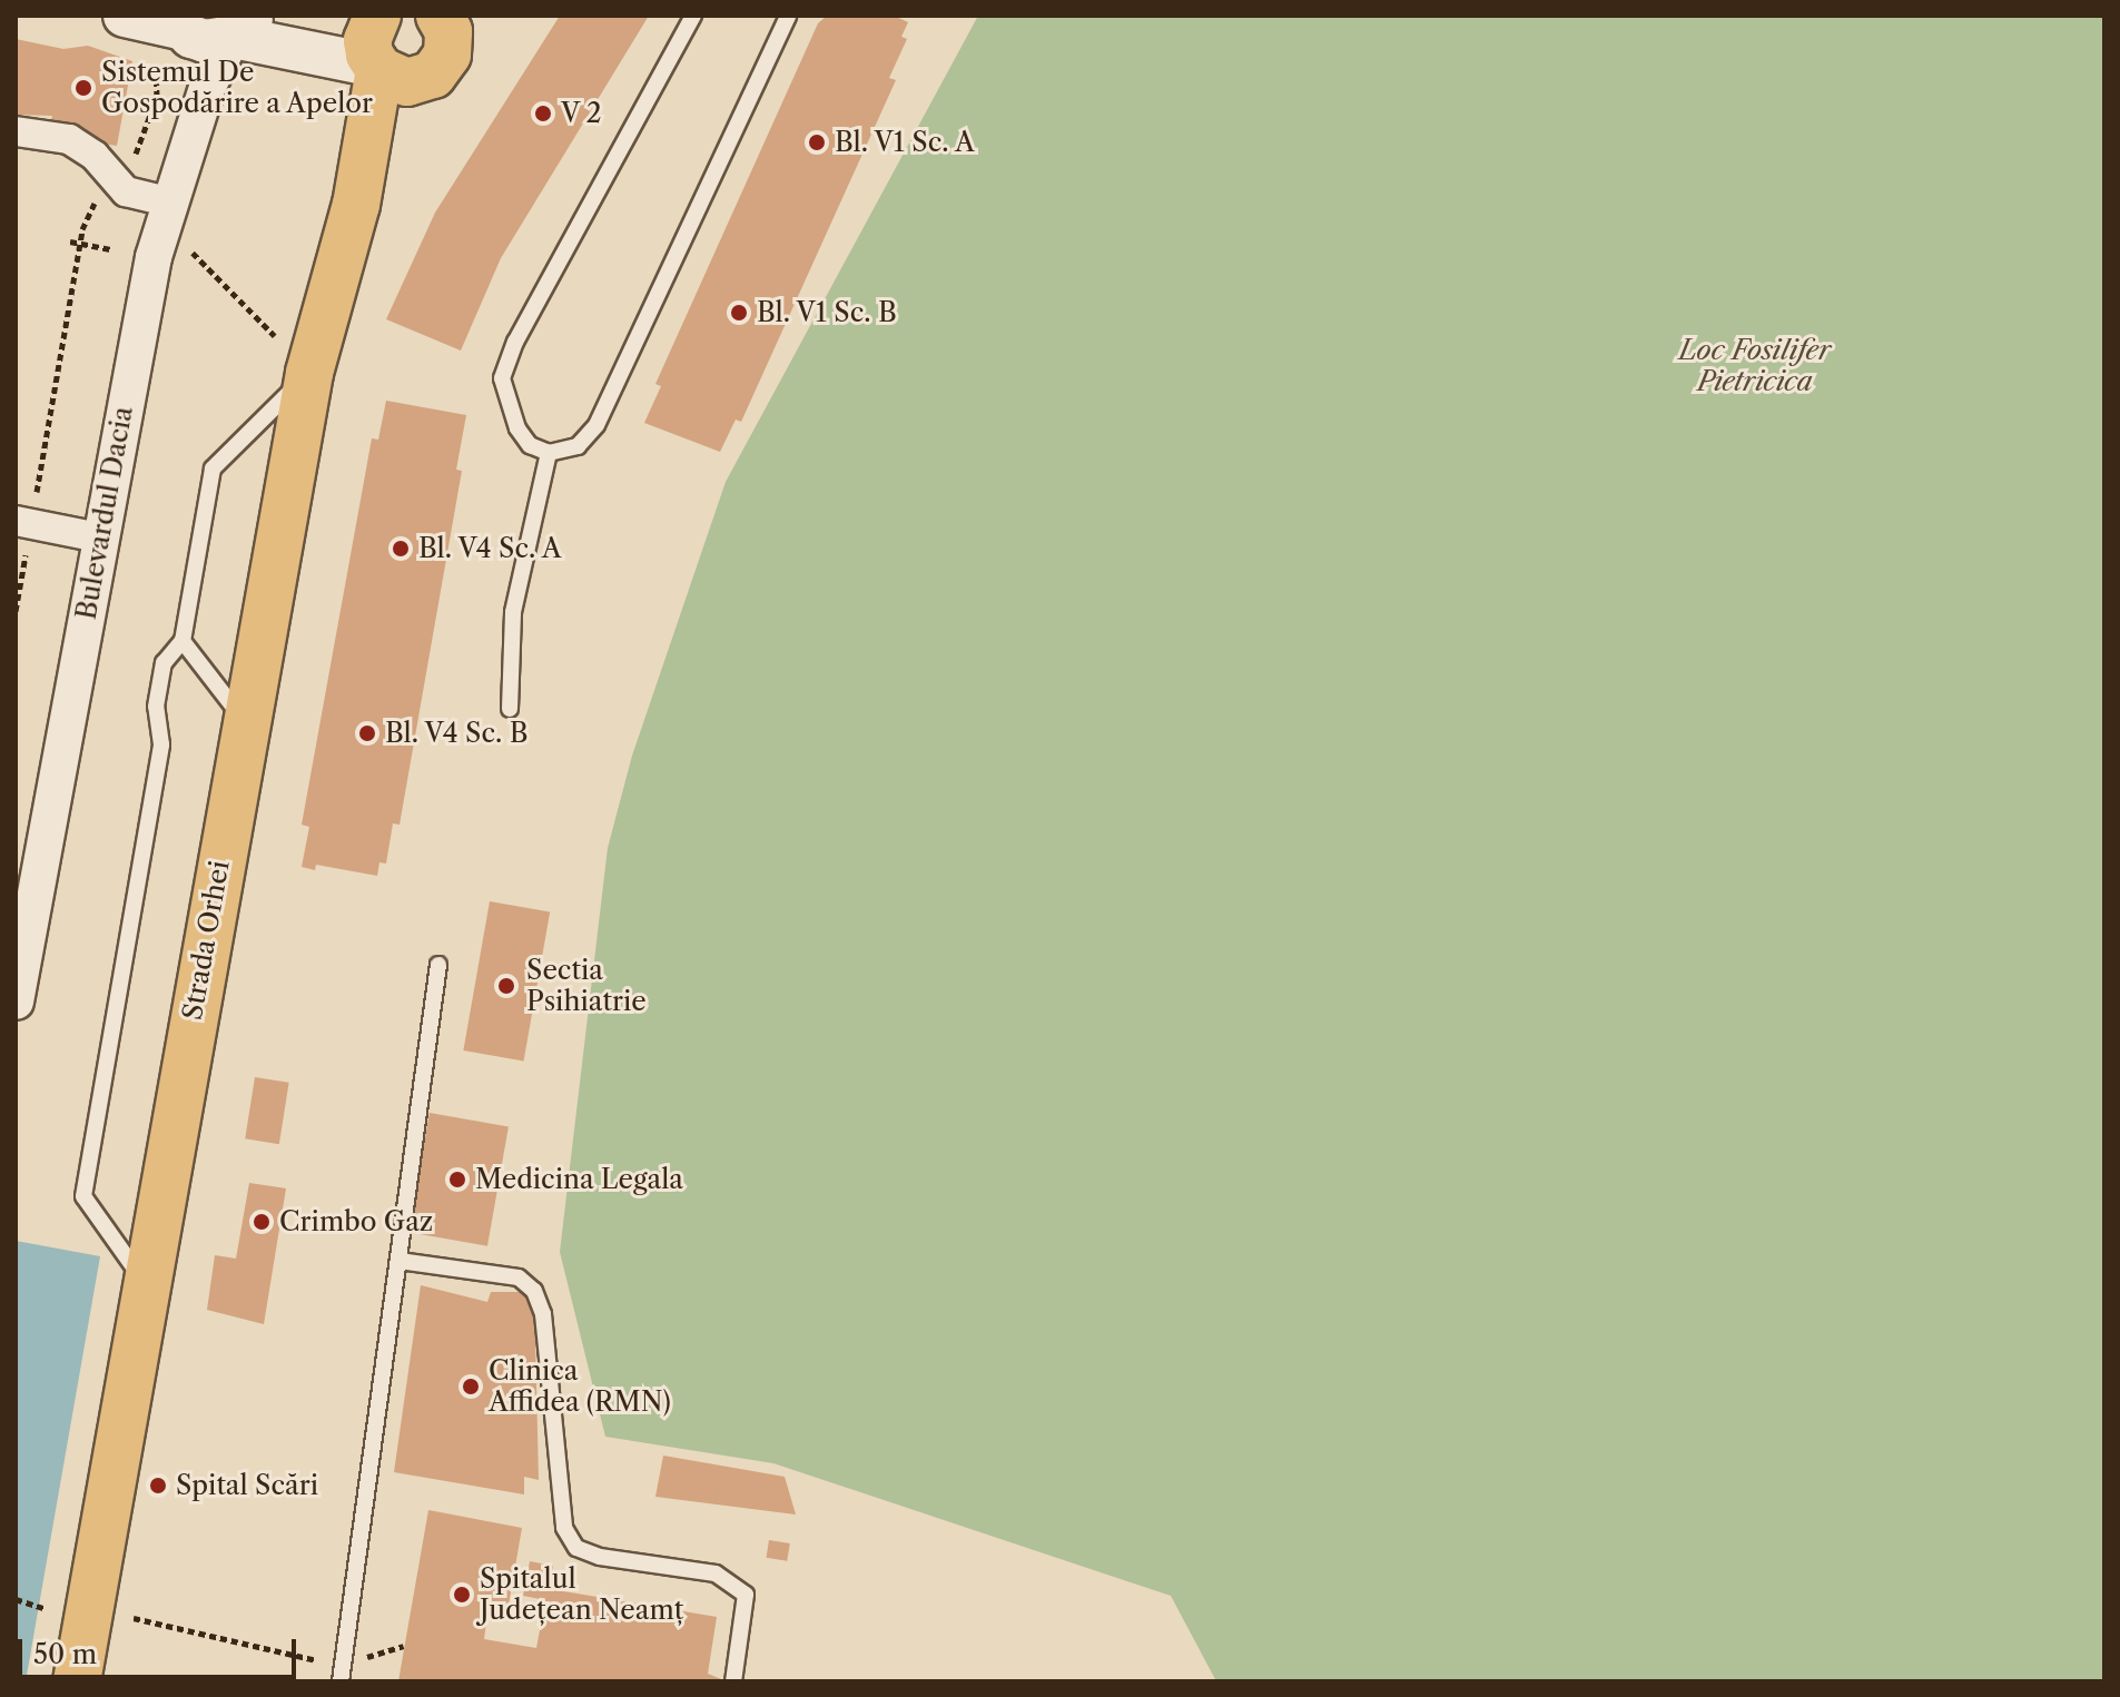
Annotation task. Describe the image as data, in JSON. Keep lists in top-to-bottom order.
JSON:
{
  "streets": {
    "main road": ["Strada Orhei"],
    "street": ["Bulevardul Dacia"]
  },
  "parks": ["Loc Fosilifer Pietricica"],
  "places": [
    "Sistemul De Gospodărire a Apelor",
    "V 2",
    "Bl. V1 Sc. A",
    "Bl. V1 Sc. B",
    "Bl. V4 Sc. A",
    "Bl. V4 Sc. B",
    "Sectia Psihiatrie",
    "Medicina Legala",
    "Crimbo Gaz",
    "Clinica Affidea (RMN)",
    "Spital Scări",
    "Spitalul Județean Neamț"
  ],
  "scale_bar": "50 m"
}
